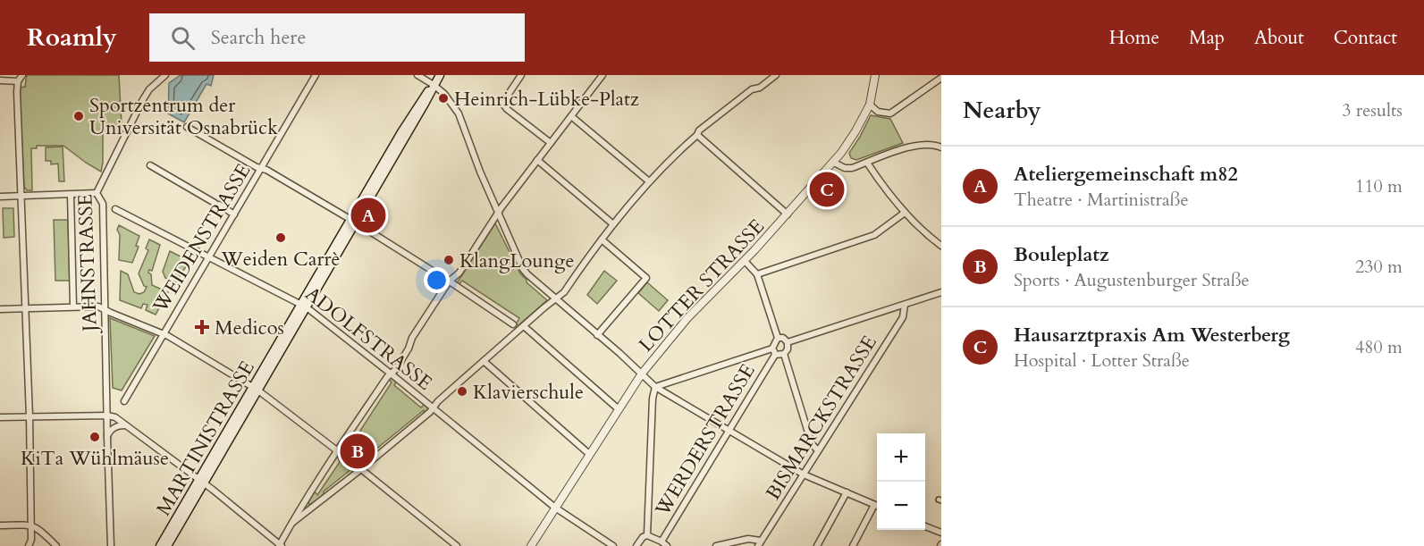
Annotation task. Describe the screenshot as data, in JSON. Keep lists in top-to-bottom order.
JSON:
{
  "streets": {
    "main road": ["MARTINISTRASSE"],
    "street": [
      "WEIDENSTRASSE",
      "JAHNSTRASSE",
      "LOTTER STRASSE",
      "ADOLFSTRASSE",
      "BISMARCKSTRASSE",
      "WERDERSTRASSE"
    ]
  },
  "crossings": [
    ["WEIDENSTRASSE", "ADOLFSTRASSE"],
    ["LOTTER STRASSE", "ADOLFSTRASSE"],
    ["ADOLFSTRASSE", "MARTINISTRASSE"]
  ],
  "places": {
    "other": [
      "Heinrich-Lübke-Platz",
      "Sportzentrum der Universität Osnabrück",
      "Weiden Carrè",
      "KlangLounge",
      "Klavierschule",
      "KiTa Wühlmäuse"
    ],
    "health": ["Medicos"]
  },
  "page": {
    "header": "Roamly",
    "search": "Search here",
    "nav": [
      "Home",
      "Map",
      "About",
      "Contact"
    ],
    "heading": ["Nearby", "3 results"],
    "list": [
      {
        "mark": "A",
        "name": "Ateliergemeinschaft m82",
        "note": "Theatre · Martinistraße",
        "value": "110 m"
      },
      {
        "mark": "B",
        "name": "Bouleplatz",
        "note": "Sports · Augustenburger Straße",
        "value": "230 m"
      },
      {
        "mark": "C",
        "name": "Hausarztpraxis Am Westerberg",
        "note": "Hospital · Lotter Straße",
        "value": "480 m"
      }
    ],
    "pins": ["C", "A", "B"],
    "map_buttons": ["+", "−"]
  }
}
